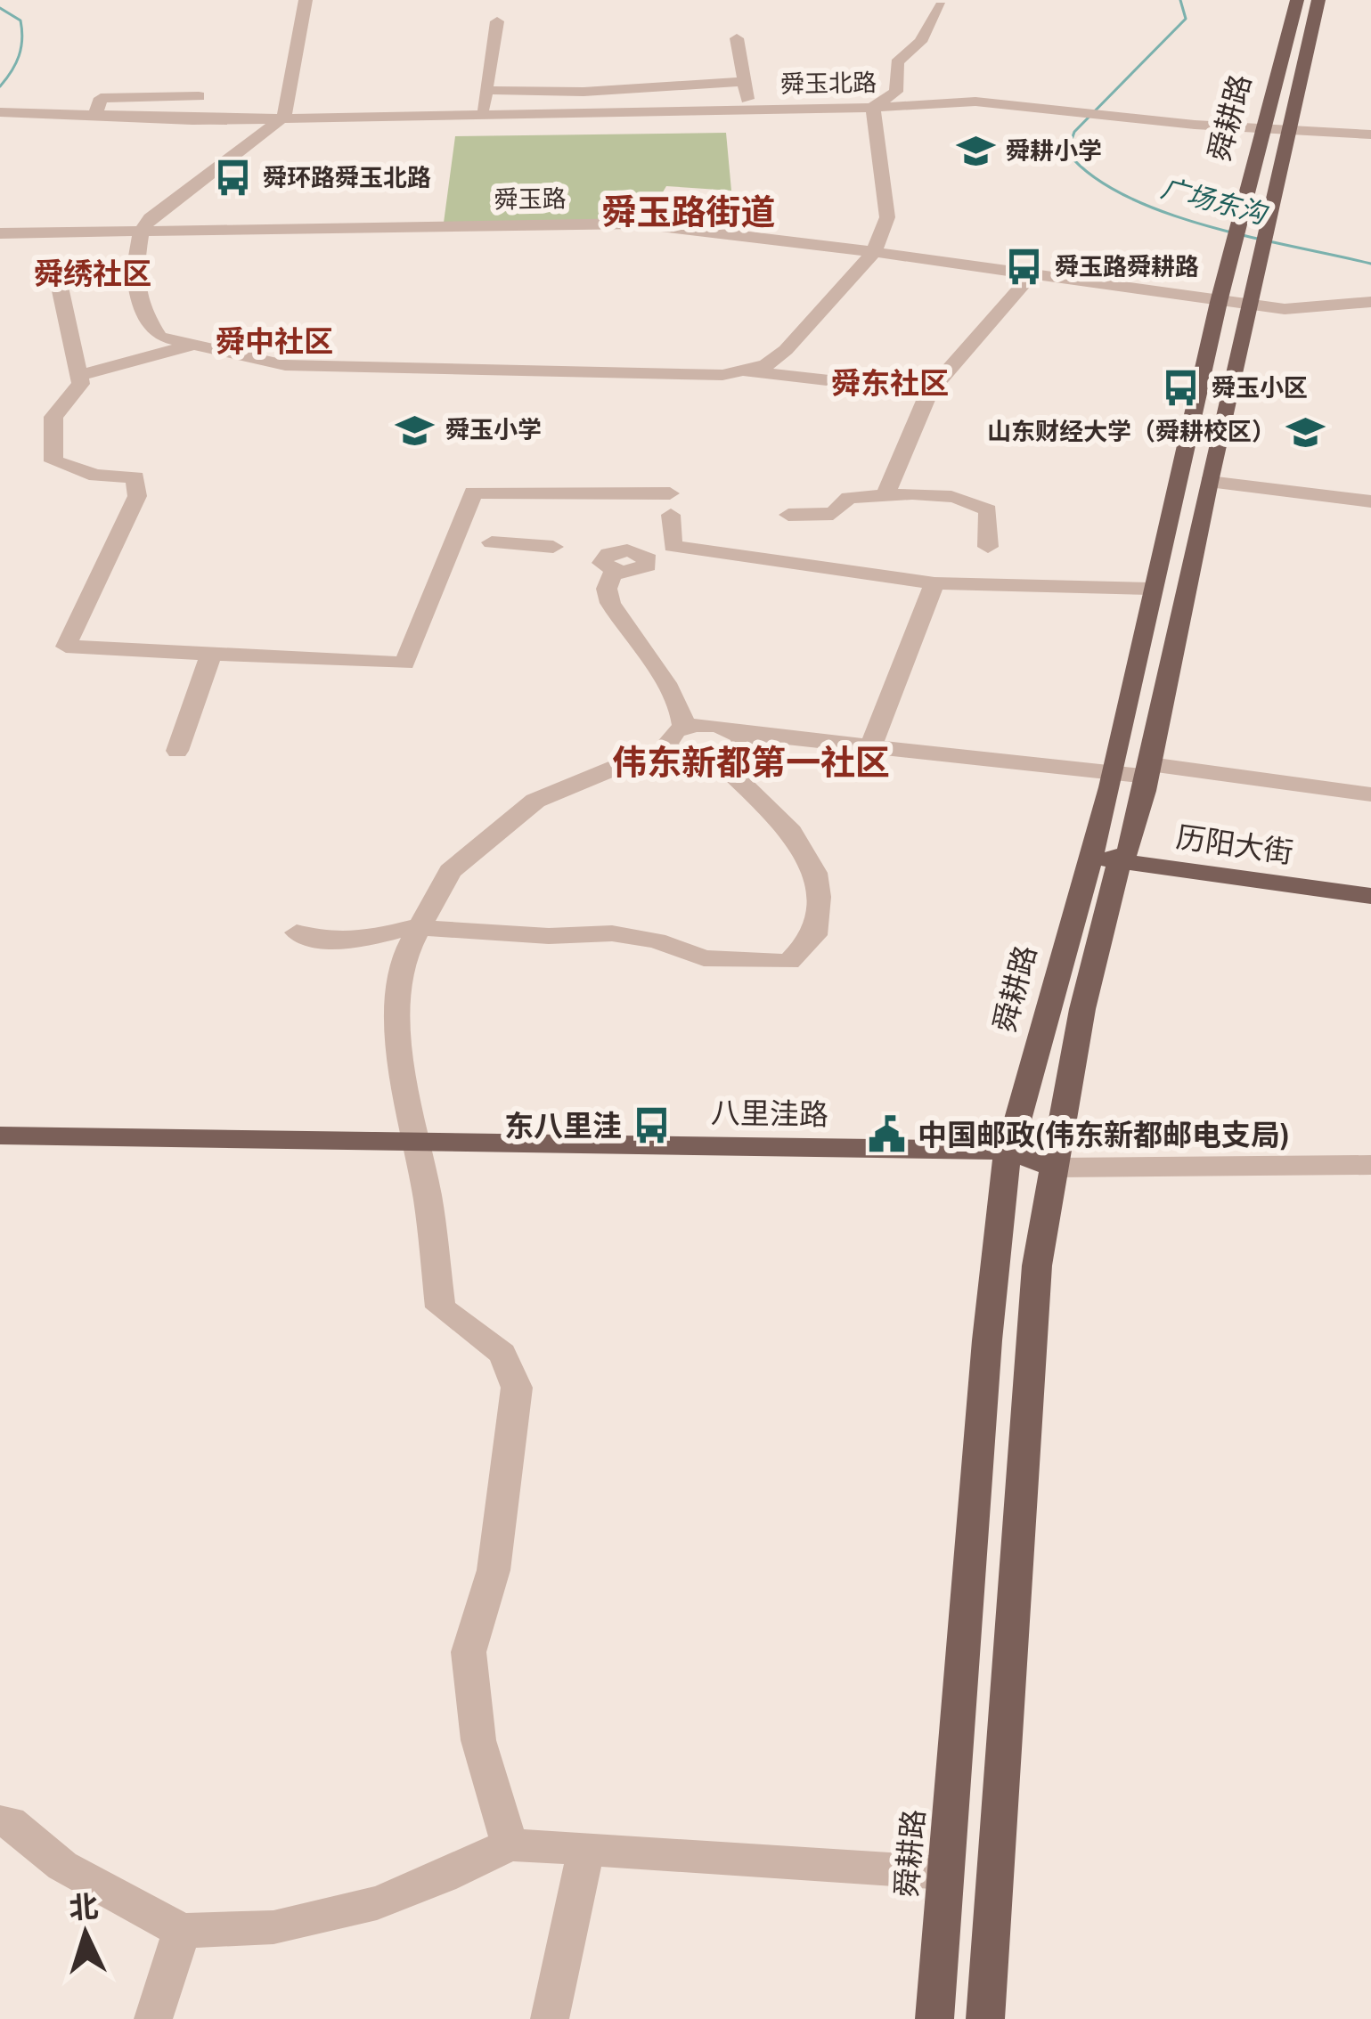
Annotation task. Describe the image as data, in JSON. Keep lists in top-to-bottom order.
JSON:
{
  "streets": {
    "main road": ["舜耕路", "历阳大街", "八里洼路"],
    "street": ["舜玉北路", "舜玉路"]
  },
  "crossings": [
    ["舜玉北路", "舜耕路"],
    ["舜耕路", "舜玉路"],
    ["舜耕路", "历阳大街"],
    ["舜耕路", "八里洼路"]
  ],
  "districts": [
    "舜玉路街道",
    "舜绣社区",
    "舜中社区",
    "舜东社区",
    "伟东新都第一社区"
  ],
  "water": ["广场东沟"],
  "places": {
    "school or university": ["舜耕小学", "舜玉小学", "山东财经大学（舜耕校区）"],
    "bus stop": [
      "舜环路舜玉北路",
      "舜玉路舜耕路",
      "舜玉小区",
      "东八里洼"
    ],
    "public building": ["中国邮政(伟东新都邮电支局)"]
  },
  "north": "top"
}
